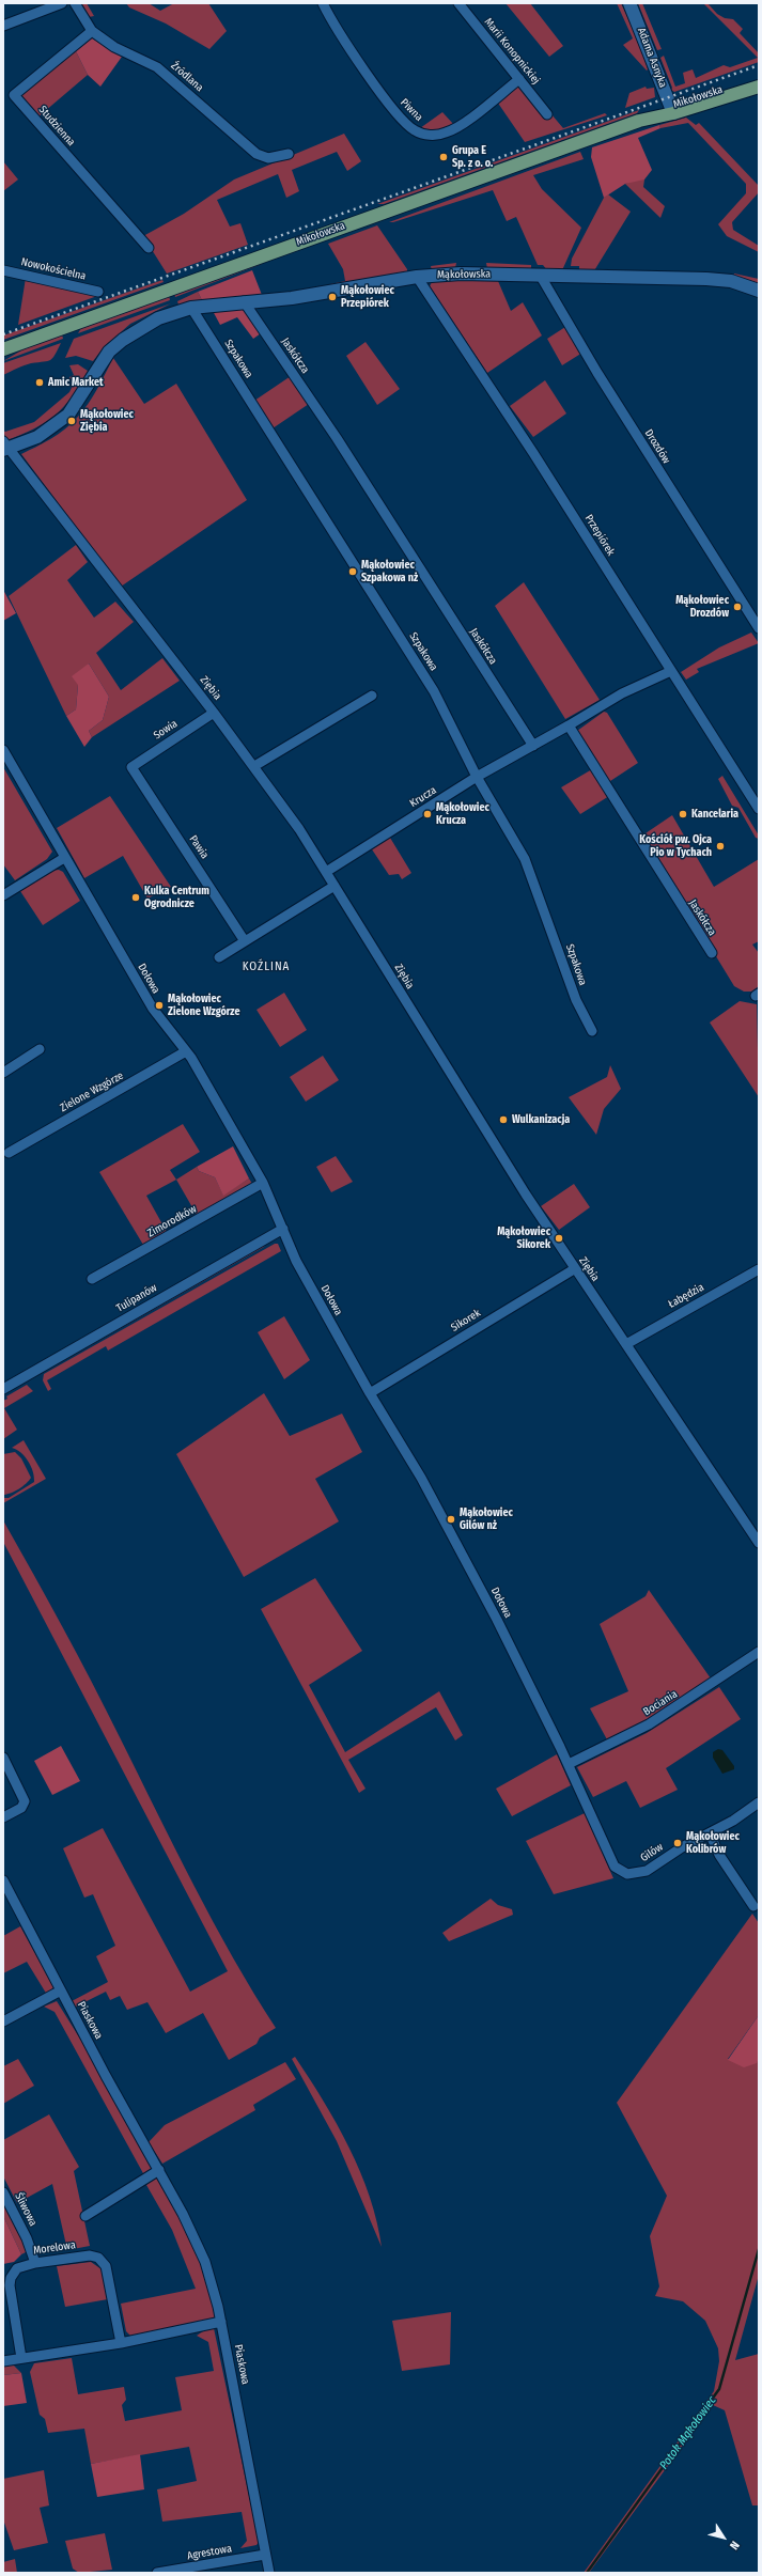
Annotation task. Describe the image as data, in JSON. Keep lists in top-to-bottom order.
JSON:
{
  "streets": {
    "main road": ["Mikołowska"],
    "street": [
      "Marii Konopnickiej",
      "Adama Asnyka",
      "Źródlana",
      "Piwna",
      "Studzienna",
      "Nowokościelna",
      "Mąkołowska",
      "Jaskółcza",
      "Szpakowa",
      "Drozdów",
      "Przepiórek",
      "Ziębia",
      "Sowia",
      "Krucza",
      "Pawia",
      "Dołowa",
      "Zielone Wzgórze",
      "Zimorodków",
      "Łabędzia",
      "Tulipanów",
      "Sikorek",
      "Bociania",
      "Gilów",
      "Piaskowa",
      "Śliwowa",
      "Morelowa",
      "Agrestowa"
    ]
  },
  "crossings": [
    ["Marii Konopnickiej", "Piwna"],
    ["Adama Asnyka", "Mikołowska"],
    ["Źródlana", "Studzienna"],
    ["Mąkołowska", "Jaskółcza"],
    ["Mąkołowska", "Szpakowa"],
    ["Mąkołowska", "Drozdów"],
    ["Mąkołowska", "Przepiórek"],
    ["Mąkołowska", "Ziębia"],
    ["Jaskółcza", "Krucza"],
    ["Szpakowa", "Krucza"],
    ["Ziębia", "Sowia"],
    ["Ziębia", "Krucza"],
    ["Ziębia", "Łabędzia"],
    ["Ziębia", "Sikorek"],
    ["Sowia", "Pawia"],
    ["Dołowa", "Zielone Wzgórze"],
    ["Dołowa", "Zimorodków"],
    ["Dołowa", "Tulipanów"],
    ["Dołowa", "Sikorek"],
    ["Dołowa", "Bociania"],
    ["Dołowa", "Gilów"],
    ["Piaskowa", "Agrestowa"],
    ["Śliwowa", "Morelowa"]
  ],
  "districts": ["KOŹLINA"],
  "water": ["Potok Mąkołowiec"],
  "places": [
    "Grupa E Sp. z o. o.",
    "Mąkołowiec Przepiórek",
    "Amic Market",
    "Mąkołowiec Ziębia",
    "Mąkołowiec Szpakowa nż",
    "Mąkołowiec Drozdów",
    "Mąkołowiec Krucza",
    "Kancelaria",
    "Kościół pw. Ojca Pio w Tychach",
    "Kulka Centrum Ogrodnicze",
    "Mąkołowiec Zielone Wzgórze",
    "Wulkanizacja",
    "Mąkołowiec Sikorek",
    "Mąkołowiec Gilów nż",
    "Mąkołowiec Kolibrów"
  ],
  "north": "bottom right"
}
